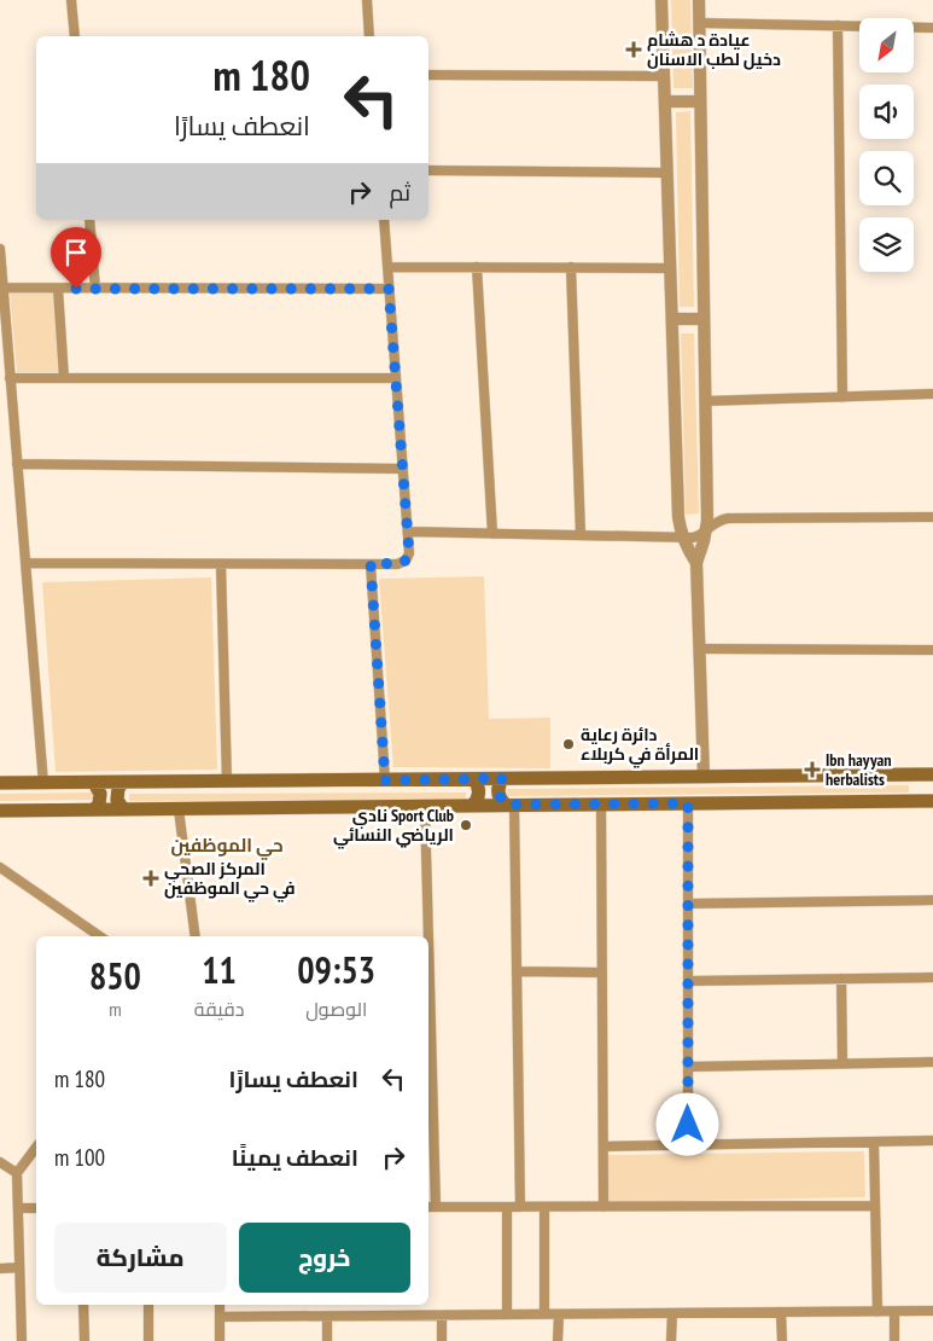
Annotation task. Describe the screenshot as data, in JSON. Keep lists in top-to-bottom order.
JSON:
{
  "districts": ["حي الموظفين"],
  "places": {
    "health": ["عيادة د هشام دخيل لطب الاسنان", "Ibn hayyan herbalists", "المركز الصحي في حي الموظفين"],
    "other": ["دائرة رعاية المرأة في كربلاء", "نادي Sport Club الرياضي النسائي"]
  },
  "north": "bottom left",
  "page": {
    "turn": ["180 m", "انعطف يسارًا"],
    "then": "ثم",
    "eta": [
      "09:53",
      "الوصول",
      "11",
      "دقيقة",
      "850",
      "m"
    ],
    "list": [
      {
        "name": "انعطف يسارًا",
        "value": "180 m"
      },
      {
        "name": "انعطف يمينًا",
        "value": "100 m"
      }
    ],
    "buttons": ["خروج", "مشاركة"]
  }
}
